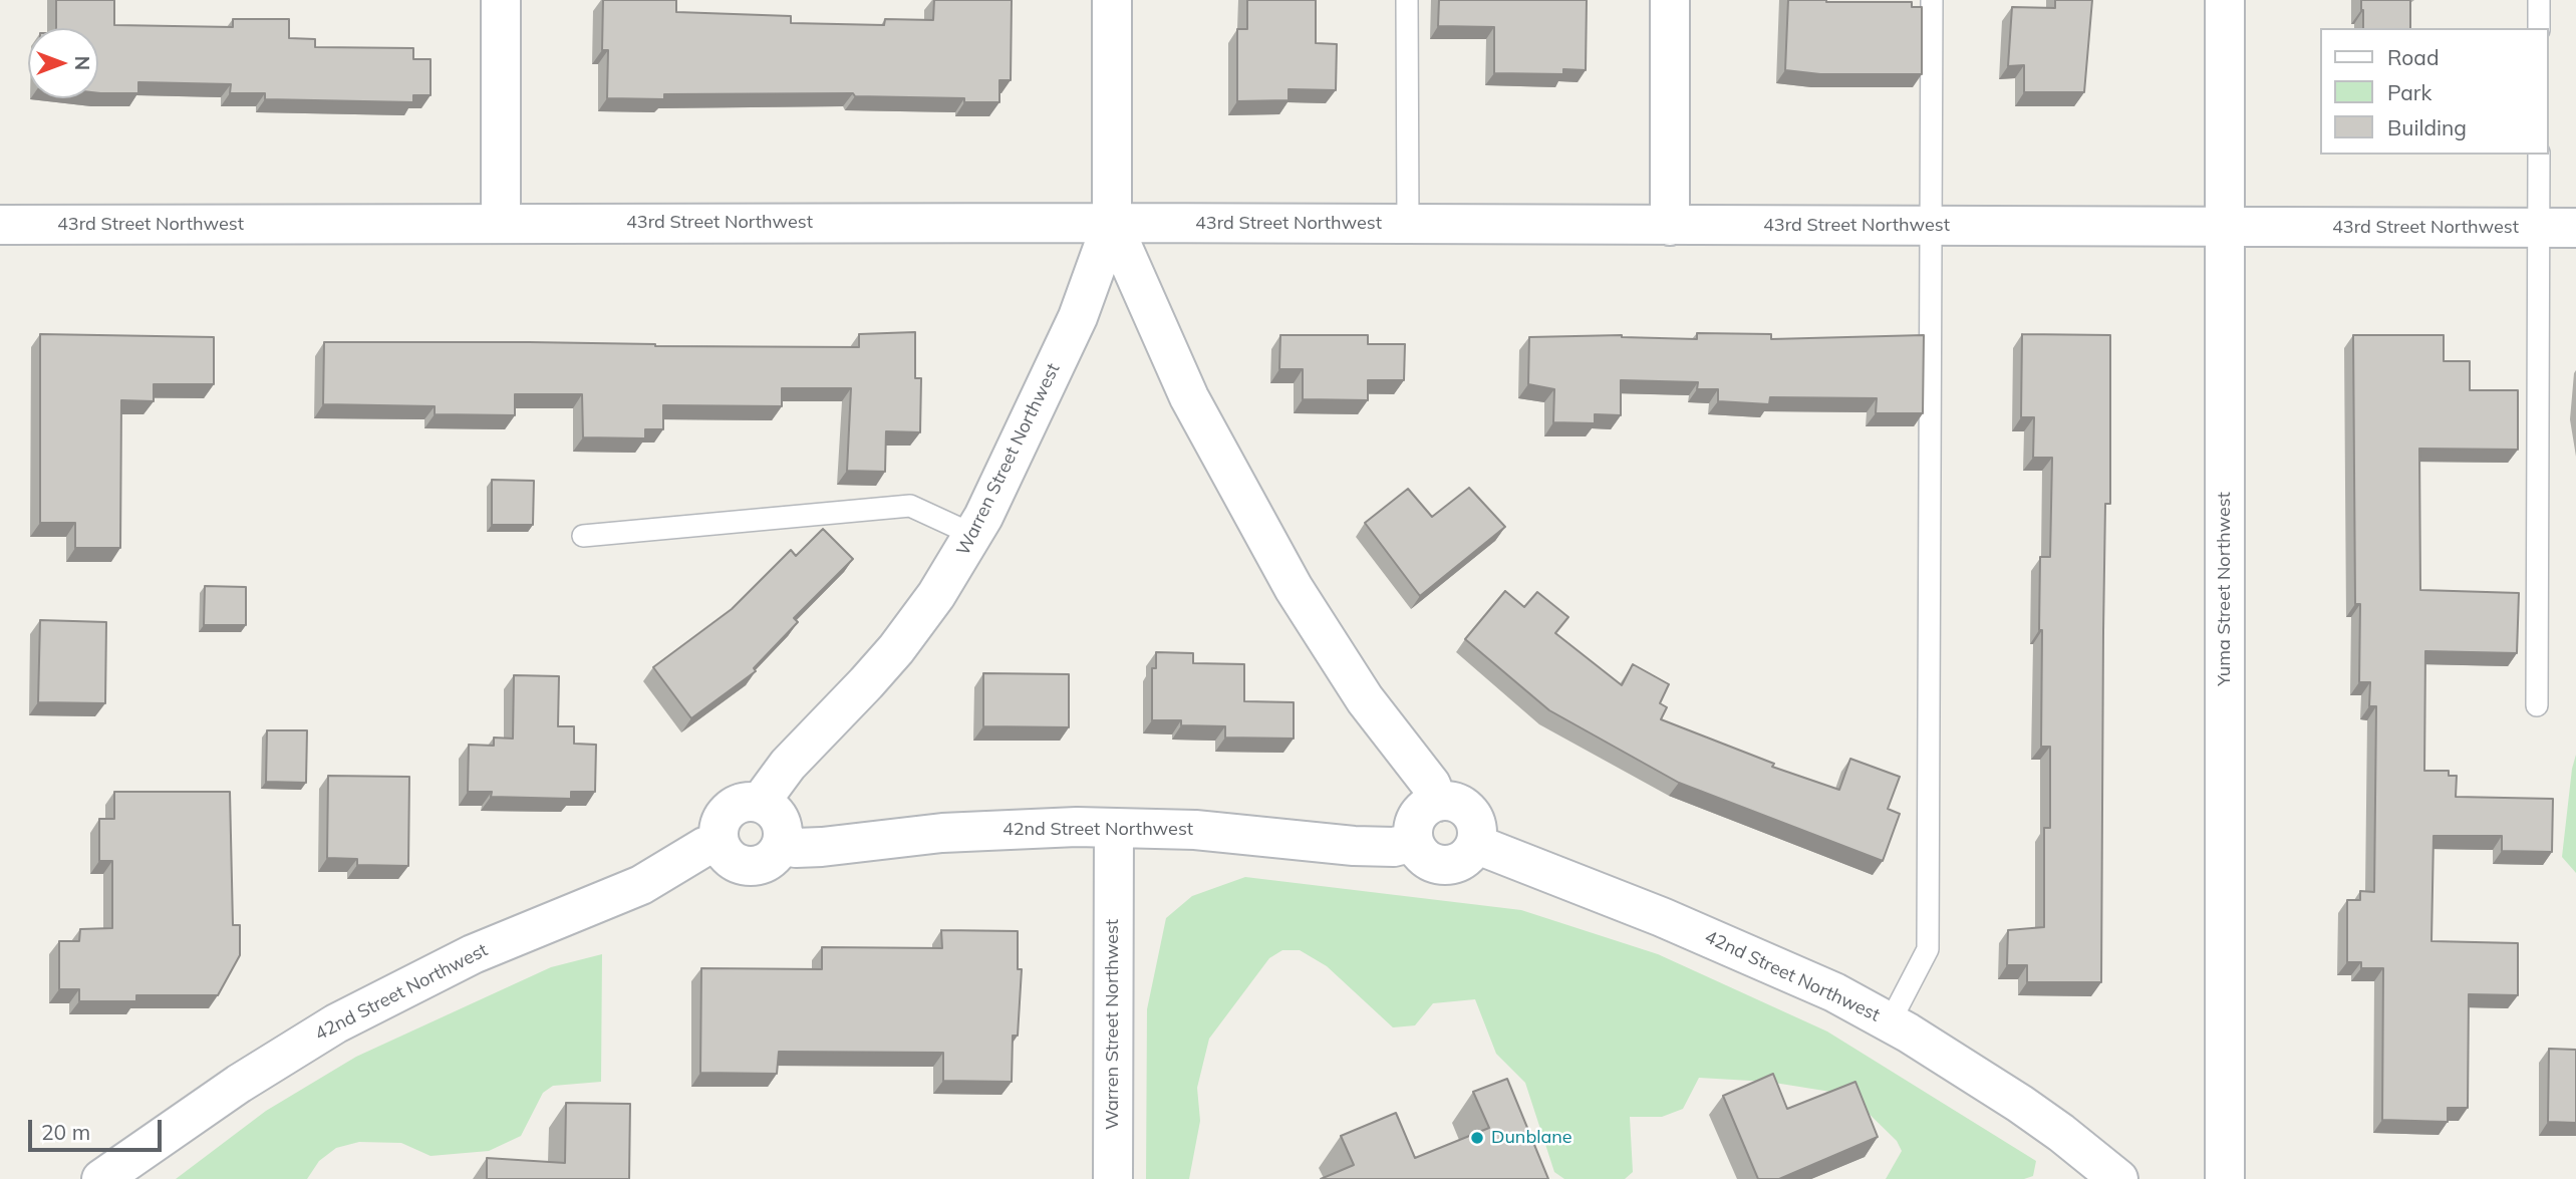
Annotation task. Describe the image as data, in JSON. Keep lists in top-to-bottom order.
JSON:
{
  "streets": {
    "street": [
      "43rd Street Northwest",
      "Warren Street Northwest",
      "Yuma Street Northwest",
      "42nd Street Northwest"
    ]
  },
  "crossings": [
    ["43rd Street Northwest", "Warren Street Northwest"],
    ["43rd Street Northwest", "Yuma Street Northwest"],
    ["Warren Street Northwest", "42nd Street Northwest"]
  ],
  "places": ["Dunblane"],
  "legend": ["Road", "Park", "Building"],
  "scale_bar": "20 m",
  "north": "right"
}
